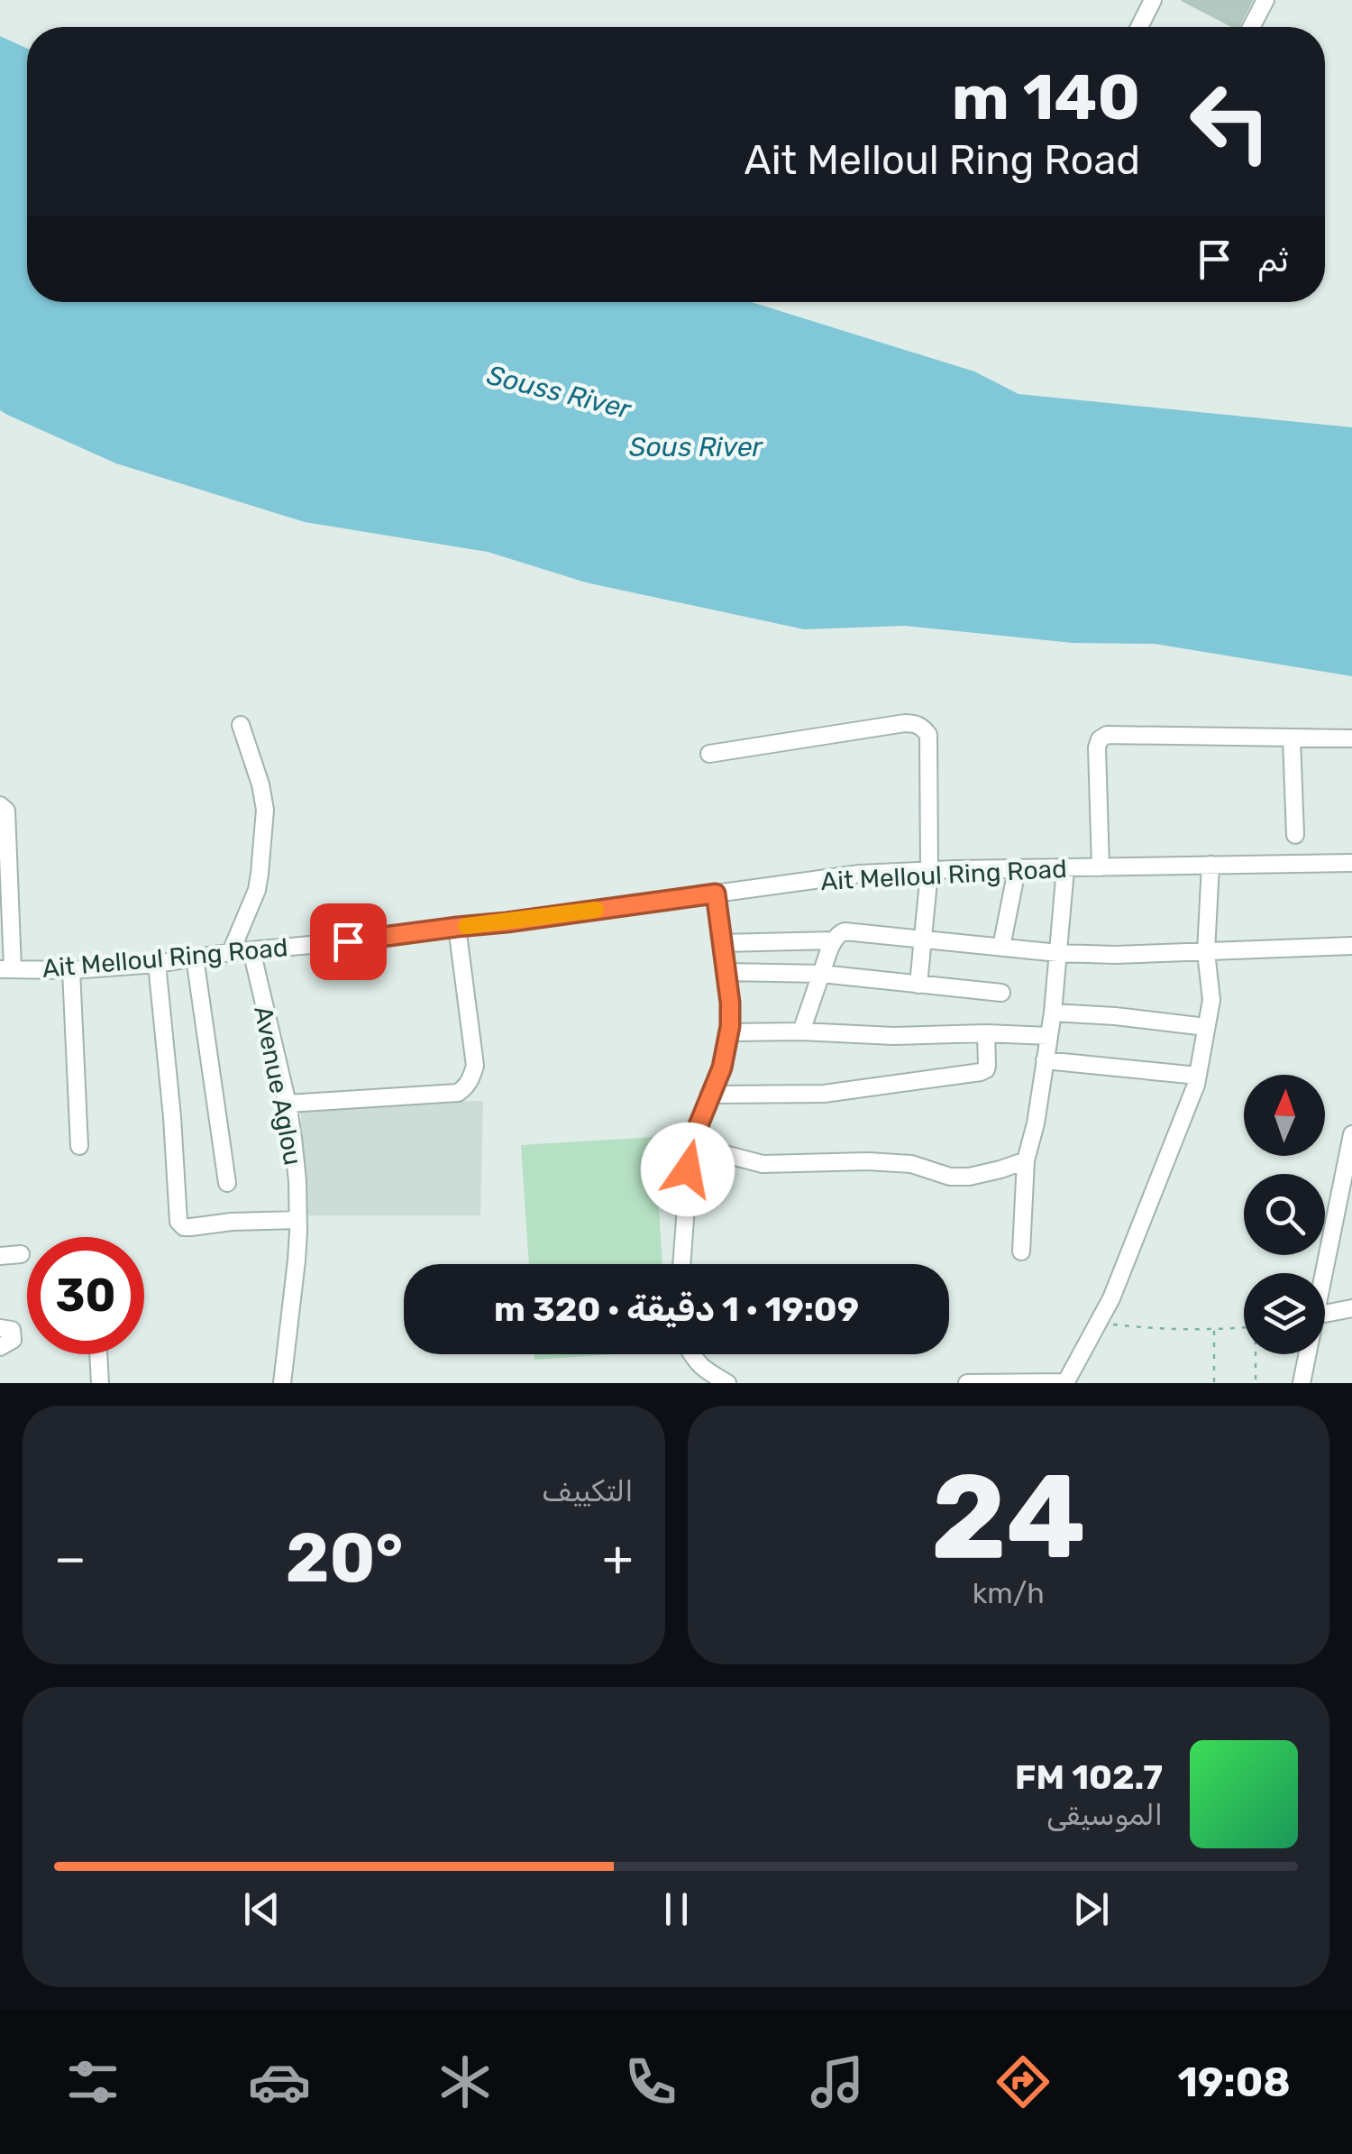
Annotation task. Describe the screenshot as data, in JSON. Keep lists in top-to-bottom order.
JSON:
{
  "streets": {
    "street": ["Ait Melloul Ring Road", "Avenue Aglou"]
  },
  "crossings": [
    ["Ait Melloul Ring Road", "Avenue Aglou"]
  ],
  "water": ["Souss River", "Sous River"],
  "north": "top",
  "page": {
    "turn": ["140 m", "Ait Melloul Ring Road"],
    "then": "ثم",
    "limit": "30",
    "trip": "19:09 · 1 دقيقة · 320 m",
    "tile": [
      ["24", "km/h"],
      "التكييف"
    ],
    "heat": ["−", "20°", "+"],
    "song": ["102.7 FM", "الموسيقى"],
    "tabs": "19:08"
  }
}
